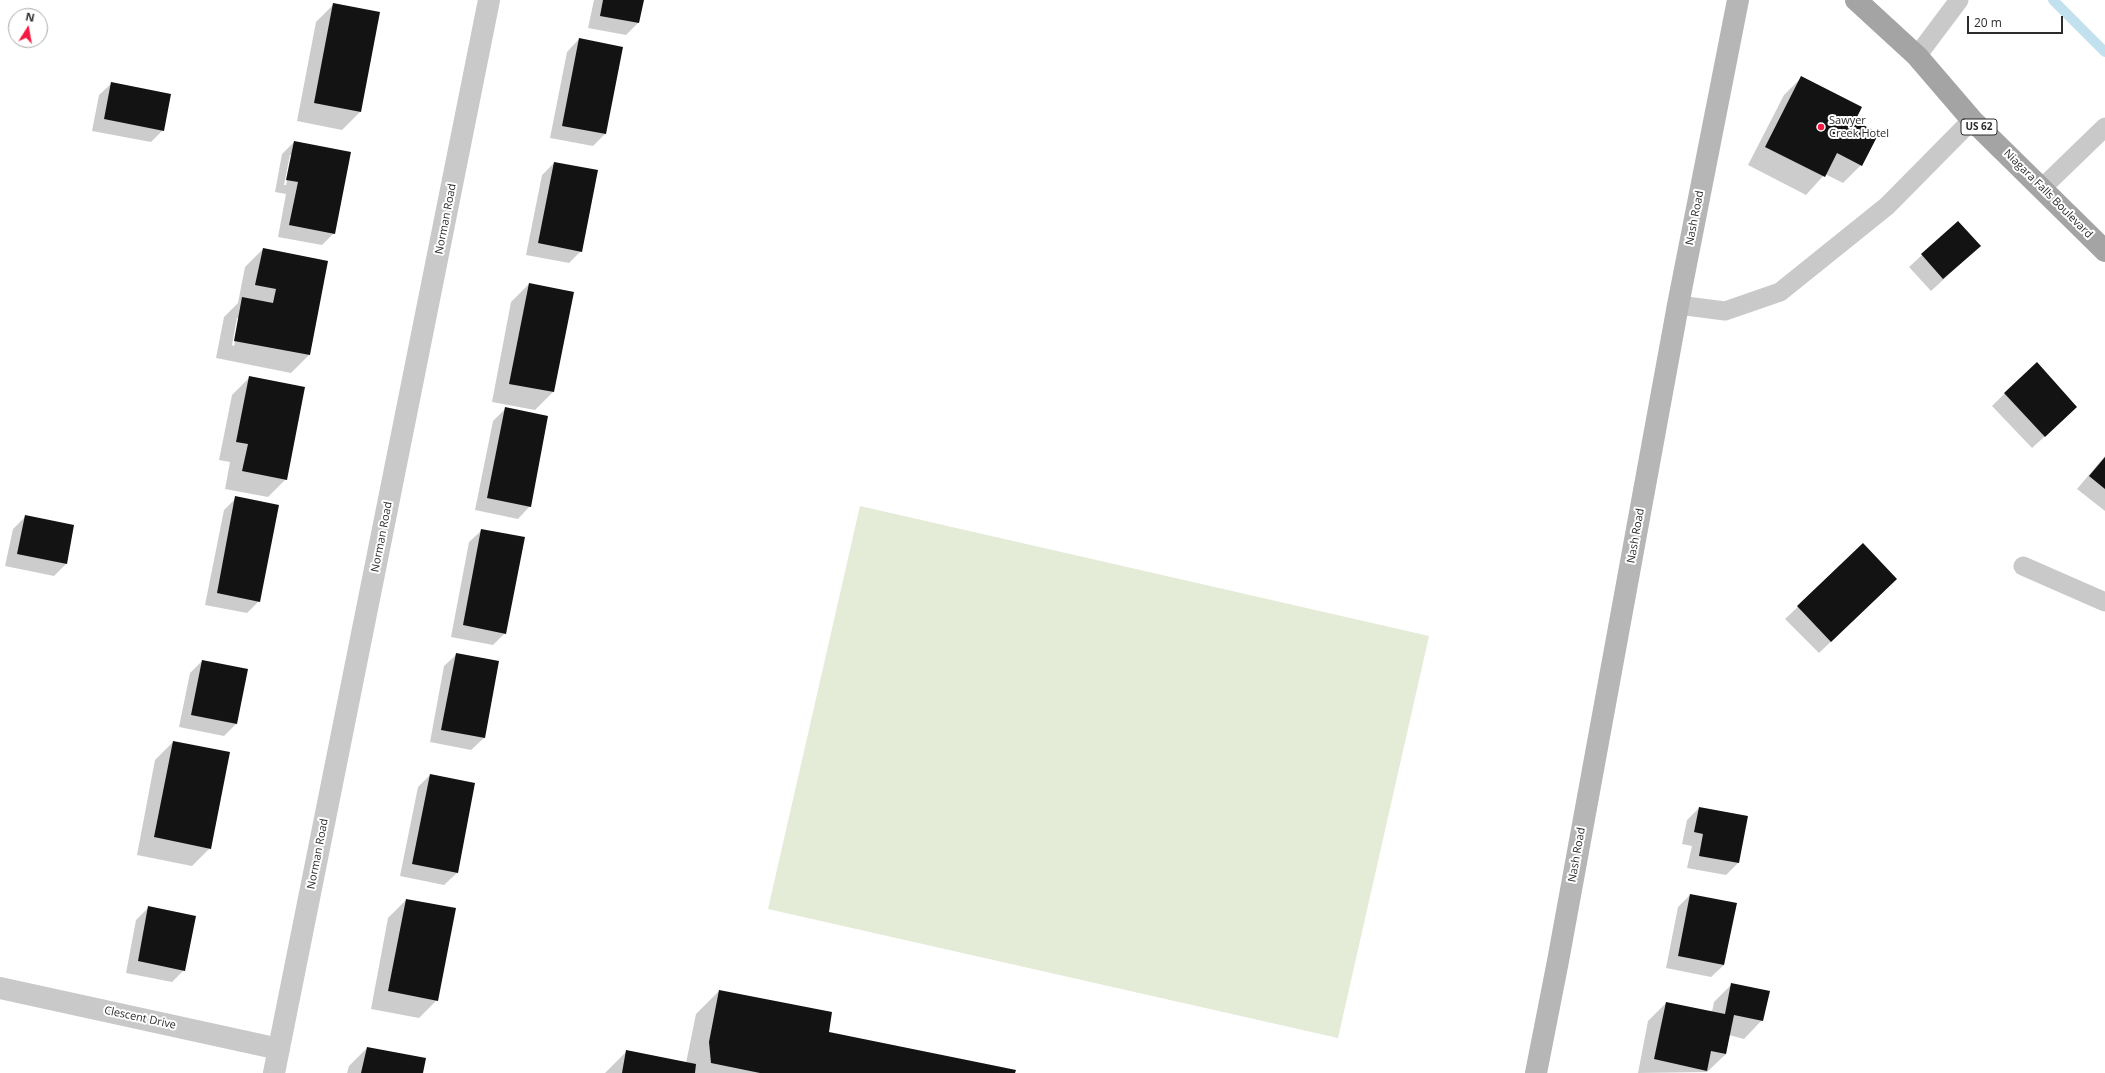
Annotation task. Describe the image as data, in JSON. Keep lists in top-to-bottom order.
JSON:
{
  "streets": {
    "main road": ["US 62", "Niagara Falls Boulevard", "Nash Road"],
    "street": ["Norman Road", "Clescent Drive"]
  },
  "crossings": [
    ["Norman Road", "Clescent Drive"]
  ],
  "places": ["Sawyer Creek Hotel"],
  "scale_bar": "20 m",
  "north": "top"
}
